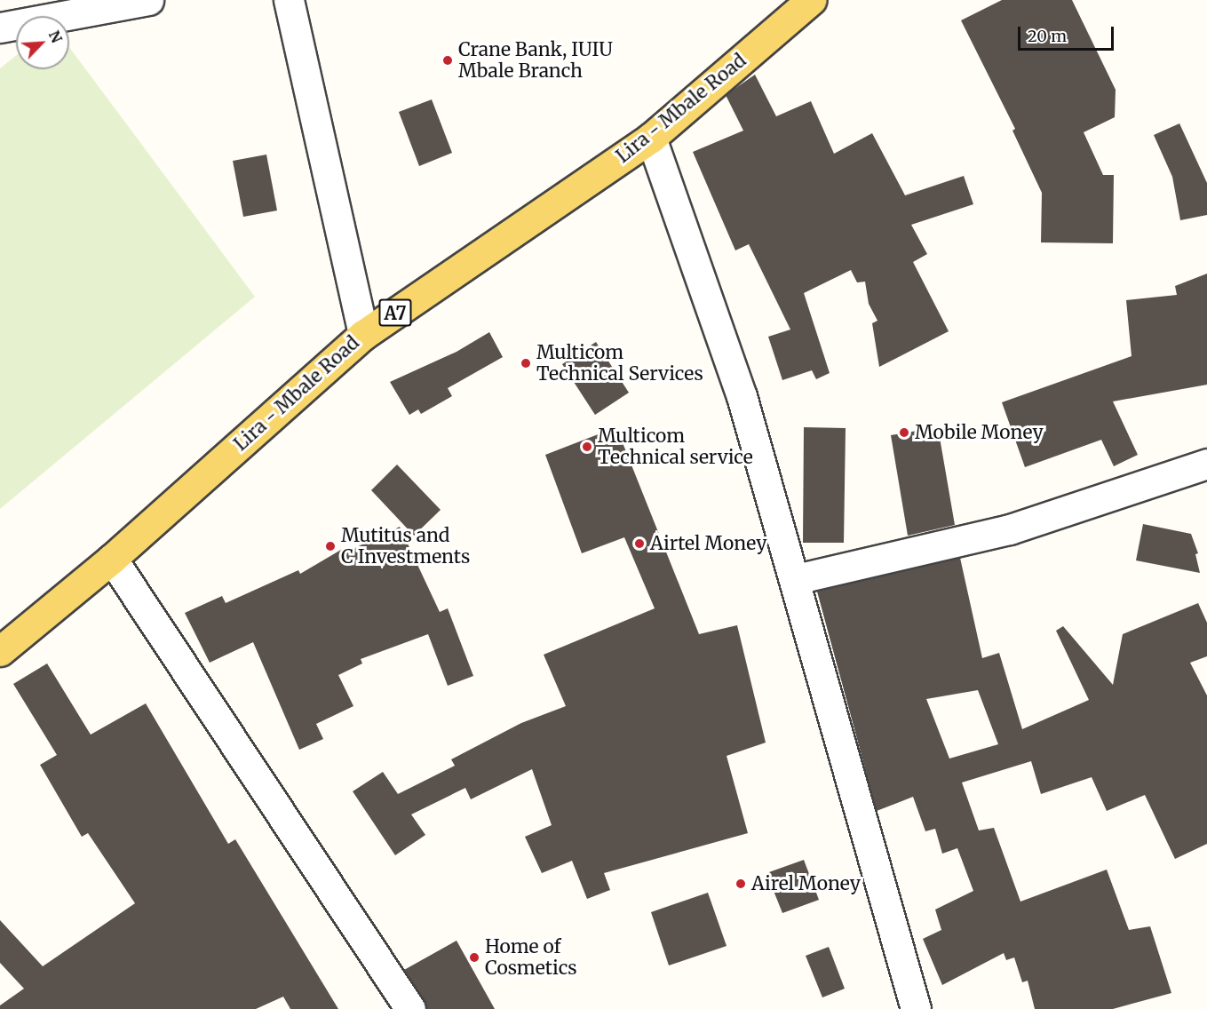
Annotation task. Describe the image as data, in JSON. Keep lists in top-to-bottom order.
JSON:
{
  "streets": {
    "main road": ["Lira - Mbale Road", "A7"]
  },
  "places": [
    "Crane Bank, IUIU Mbale Branch",
    "Multicom Technical Services",
    "Mobile Money",
    "Multicom Technical service",
    "Airtel Money",
    "Mutitus and C Investments",
    "Airel Money",
    "Home of Cosmetics"
  ],
  "scale_bar": "20 m",
  "north": "top right"
}
